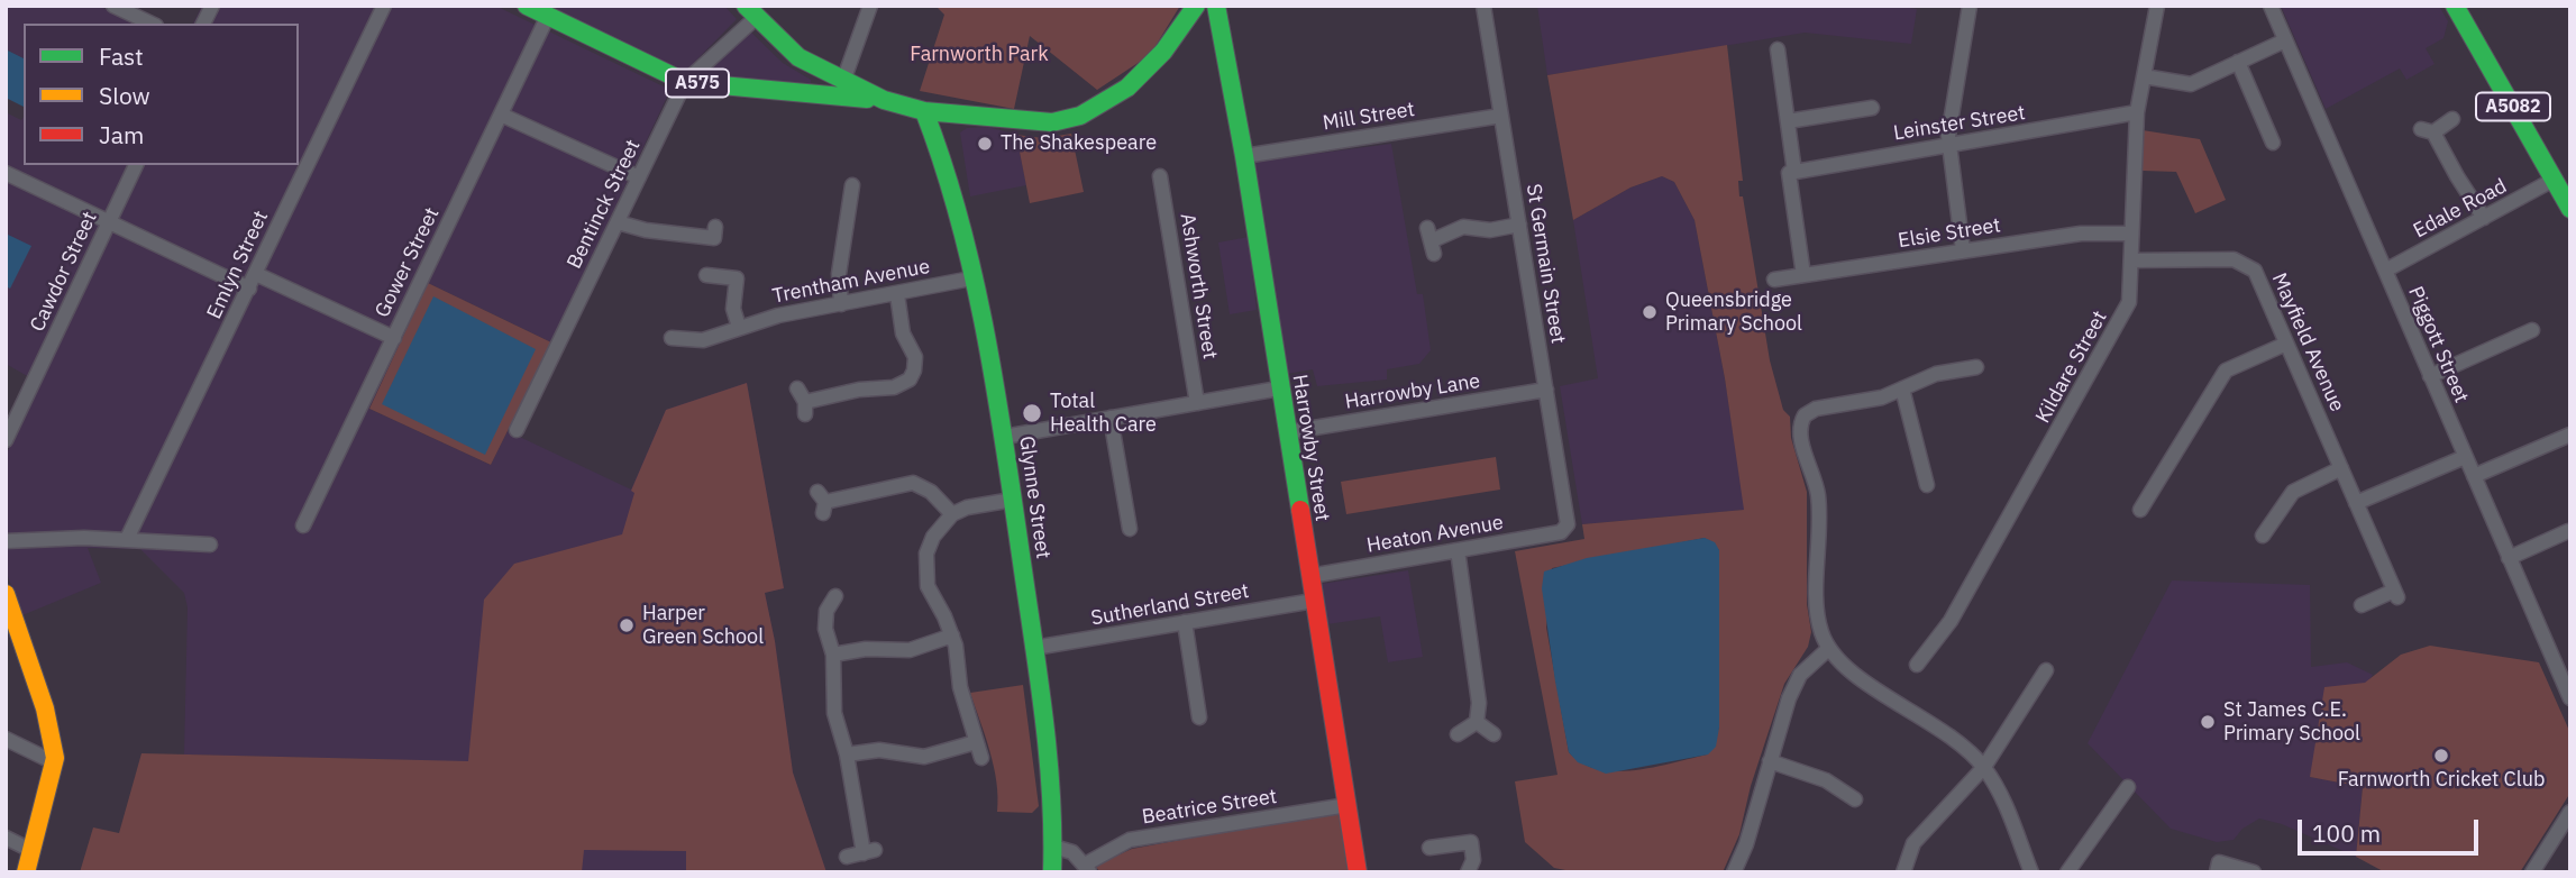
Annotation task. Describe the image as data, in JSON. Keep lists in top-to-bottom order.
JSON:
{
  "streets": {
    "main road": [
      "A575",
      "A5082",
      "Harrowby Street",
      "Glynne Street"
    ],
    "street": [
      "Mill Street",
      "Leinster Street",
      "Bentinck Street",
      "Edale Road",
      "Elsie Street",
      "Gower Street",
      "St Germain Street",
      "Emlyn Street",
      "Cawdor Street",
      "Trentham Avenue",
      "Ashworth Street",
      "Mayfield Avenue",
      "Piggott Street",
      "Kildare Street",
      "Harrowby Lane",
      "Heaton Avenue",
      "Sutherland Street",
      "Beatrice Street"
    ]
  },
  "crossings": [
    ["A575", "Bentinck Street"],
    ["A575", "Gower Street"],
    ["A575", "Glynne Street"],
    ["A5082", "Edale Road"],
    ["Mill Street", "St Germain Street"],
    ["Mill Street", "Harrowby Street"],
    ["Leinster Street", "Kildare Street"],
    ["Edale Road", "Piggott Street"],
    ["Elsie Street", "Kildare Street"],
    ["St Germain Street", "Harrowby Lane"],
    ["St Germain Street", "Heaton Avenue"],
    ["Trentham Avenue", "Glynne Street"],
    ["Mayfield Avenue", "Kildare Street"],
    ["Harrowby Lane", "Harrowby Street"],
    ["Harrowby Street", "Heaton Avenue"],
    ["Harrowby Street", "Sutherland Street"],
    ["Harrowby Street", "Beatrice Street"],
    ["Glynne Street", "Sutherland Street"]
  ],
  "parks": ["Farnworth Park"],
  "places": [
    "The Shakespeare",
    "Queensbridge Primary School",
    "Total Health Care",
    "Harper Green School",
    "St James C.E. Primary School",
    "Farnworth Cricket Club"
  ],
  "legend": ["Fast", "Slow", "Jam"],
  "scale_bar": "100 m"
}
